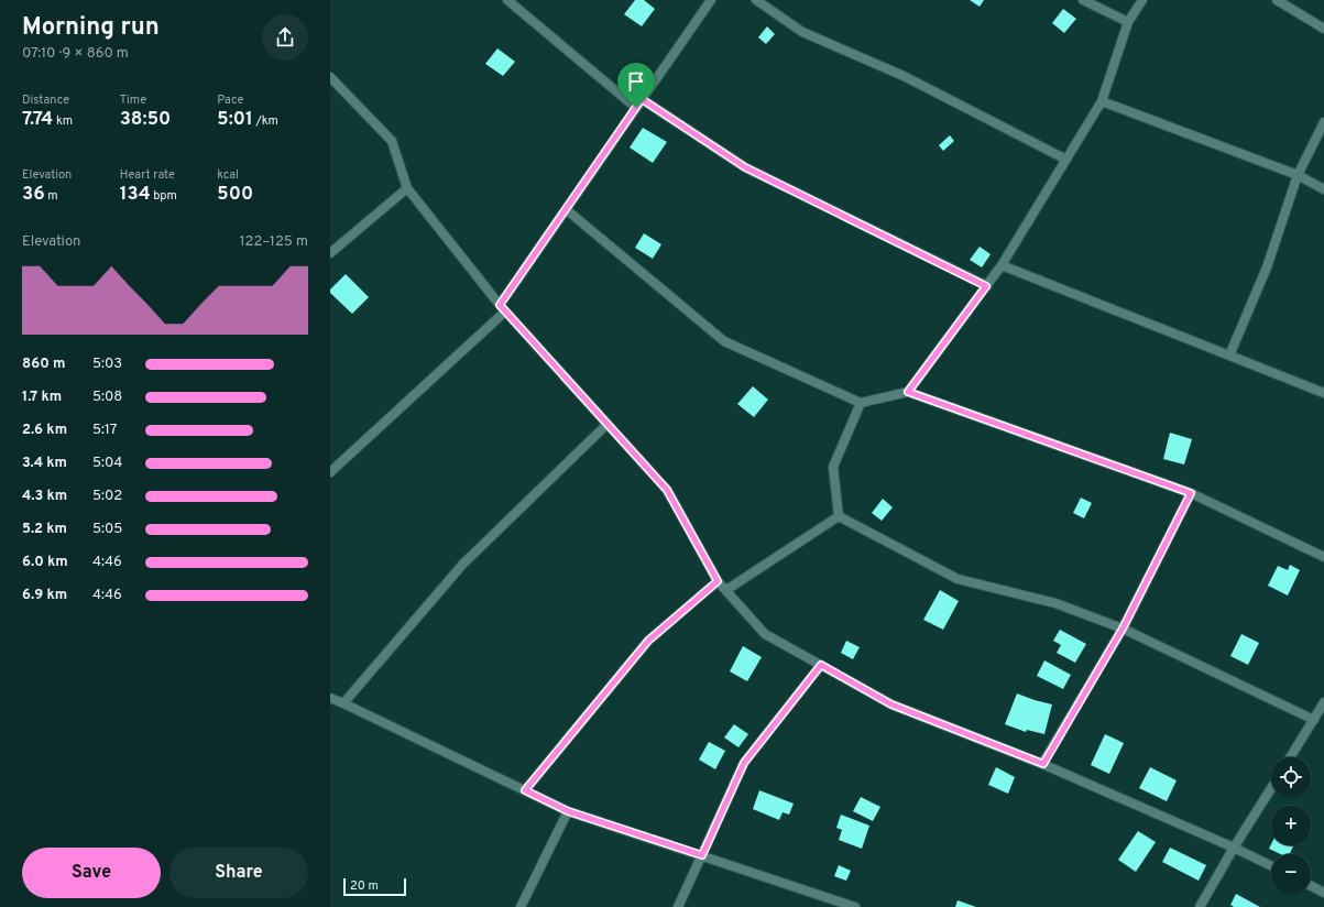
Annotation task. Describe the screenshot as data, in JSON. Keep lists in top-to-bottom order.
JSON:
{
  "scale_bar": "20 m",
  "page": {
    "heading": ["Morning run", "07:10 · 9 × 860 m"],
    "stats": [
      ["Distance", "7.74 km"],
      ["Time", "38:50"],
      ["Pace", "5:01 /km"],
      ["Elevation", "36 m"],
      ["Heart rate", "134 bpm"],
      ["kcal", "500"]
    ],
    "chart": ["Elevation", "122–125 m"],
    "list": [
      {
        "name": "860 m",
        "note": "5:03"
      },
      {
        "name": "1.7 km",
        "note": "5:08"
      },
      {
        "name": "2.6 km",
        "note": "5:17"
      },
      {
        "name": "3.4 km",
        "note": "5:04"
      },
      {
        "name": "4.3 km",
        "note": "5:02"
      },
      {
        "name": "5.2 km",
        "note": "5:05"
      },
      {
        "name": "6.0 km",
        "note": "4:46"
      },
      {
        "name": "6.9 km",
        "note": "4:46"
      }
    ],
    "map_buttons": ["+", "−"],
    "buttons": ["Save", "Share"],
    "scale": "20 m"
  }
}
